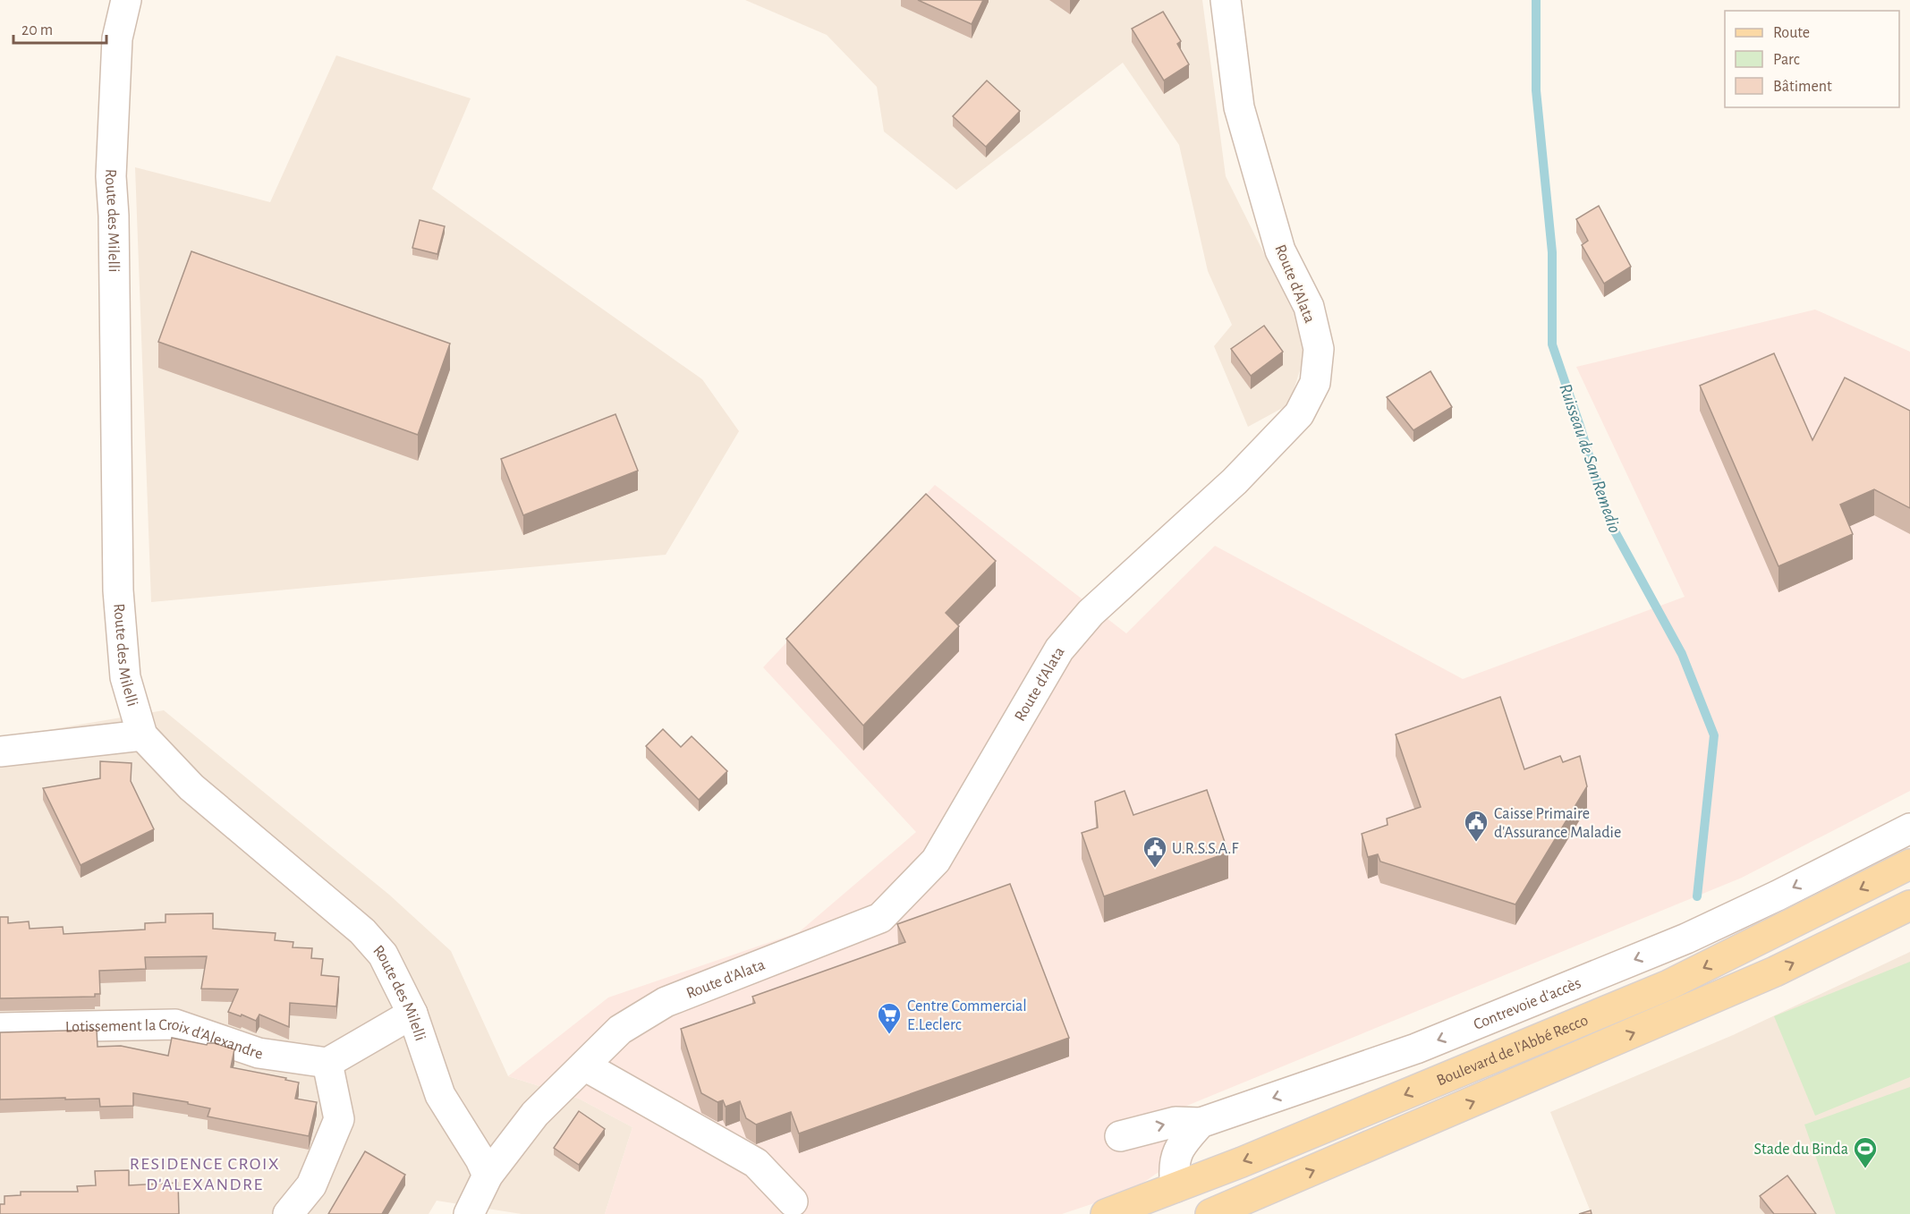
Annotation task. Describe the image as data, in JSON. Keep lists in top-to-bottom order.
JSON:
{
  "streets": {
    "main road": ["Boulevard de l'Abbé Recco"],
    "street": [
      "Route des Milelli",
      "Route d'Alata",
      "Contrevoie d'accès",
      "Lotissement la Croix d’Alexandre"
    ]
  },
  "crossings": [
    ["Route des Milelli", "Route d'Alata"],
    ["Contrevoie d'accès", "Boulevard de l'Abbé Recco"]
  ],
  "one_way": ["Contrevoie d'accès"],
  "districts": ["RESIDENCE CROIX D'ALEXANDRE"],
  "water": ["Ruisseau de San Remedio"],
  "places": {
    "public building": ["Caisse Primaire d'Assurance Maladie", "U.R.S.S.A.F"],
    "supermarket": ["Centre Commercial E.Leclerc"],
    "sports": ["Stade du Binda"]
  },
  "legend": ["Route", "Parc", "Bâtiment"],
  "scale_bar": "20 m"
}
